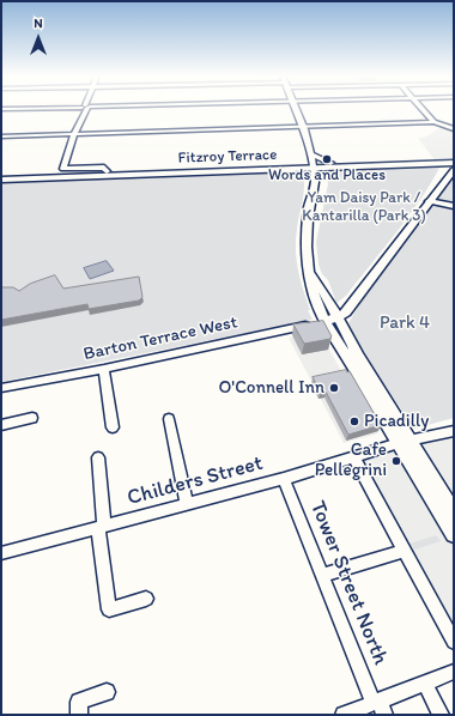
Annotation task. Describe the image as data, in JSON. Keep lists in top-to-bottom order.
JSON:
{
  "streets": {
    "highway": ["Fitzroy Terrace"],
    "street": ["Barton Terrace West", "Childers Street", "Tower Street North"]
  },
  "crossings": [
    ["Childers Street", "Tower Street North"]
  ],
  "parks": ["Yam Daisy Park / Kantarilla (Park 3)", "Park 4"],
  "places": [
    "Words and Places",
    "O'Connell Inn",
    "Picadilly",
    "Cafe Pellegrini"
  ],
  "north": "top"
}
